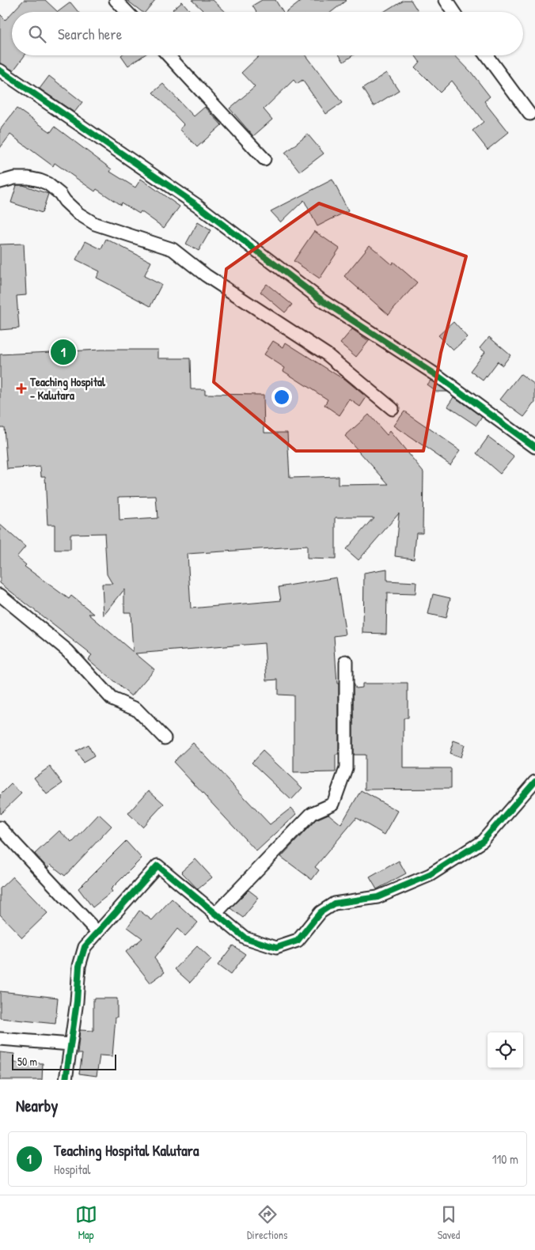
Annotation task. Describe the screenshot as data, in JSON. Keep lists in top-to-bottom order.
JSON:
{
  "places": {
    "health": ["Teaching Hospital - Kalutara"]
  },
  "scale_bar": "50 m",
  "page": {
    "search": "Search here",
    "pins": "1",
    "scale": "50 m",
    "heading": "Nearby",
    "list": [
      {
        "mark": "1",
        "name": "Teaching Hospital Kalutara",
        "note": "Hospital",
        "value": "110 m"
      }
    ],
    "nav": ["Map", "Directions", "Saved"]
  }
}
